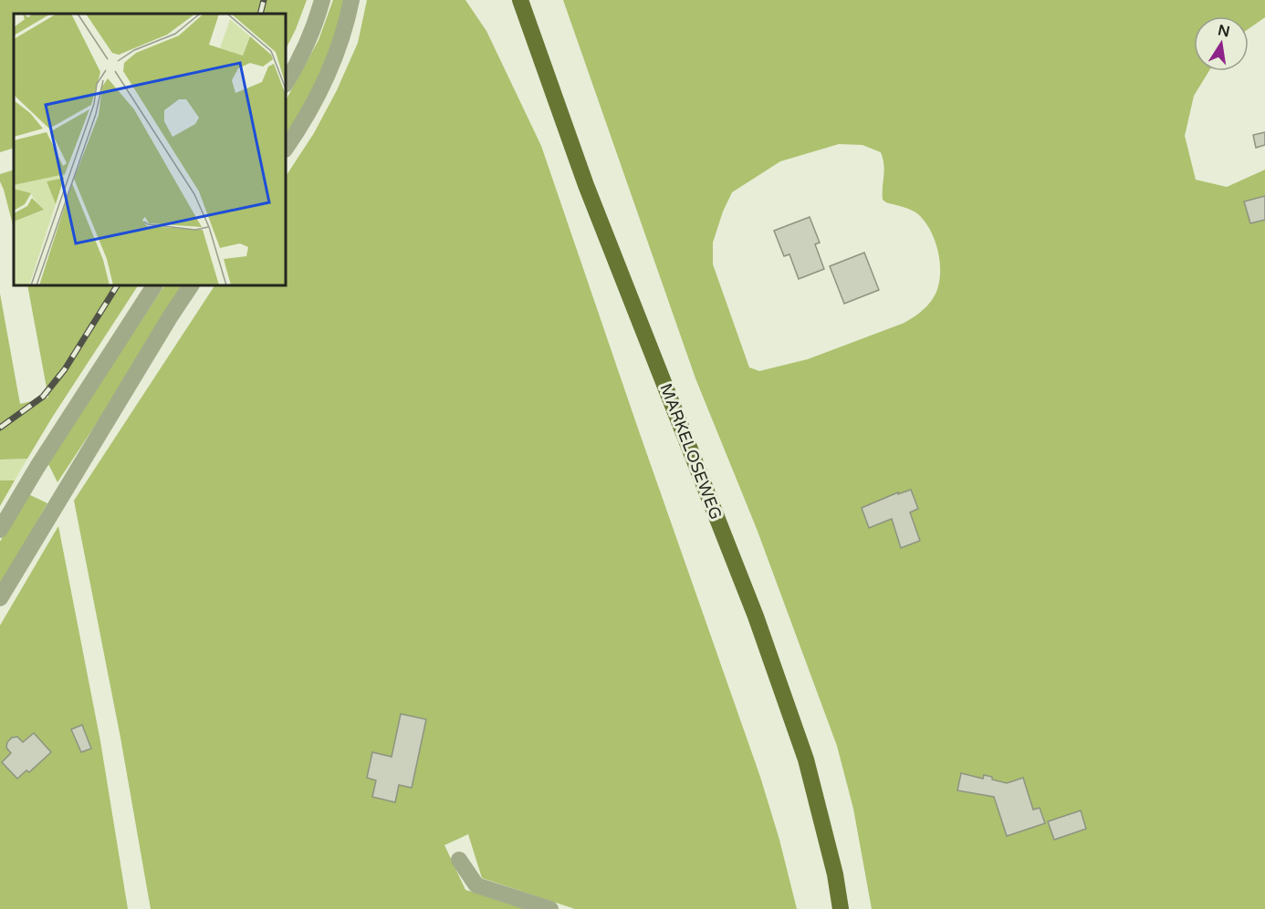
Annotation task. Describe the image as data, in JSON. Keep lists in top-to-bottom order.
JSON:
{
  "streets": {
    "main road": ["MARKELOSEWEG"]
  },
  "north": "top"
}
